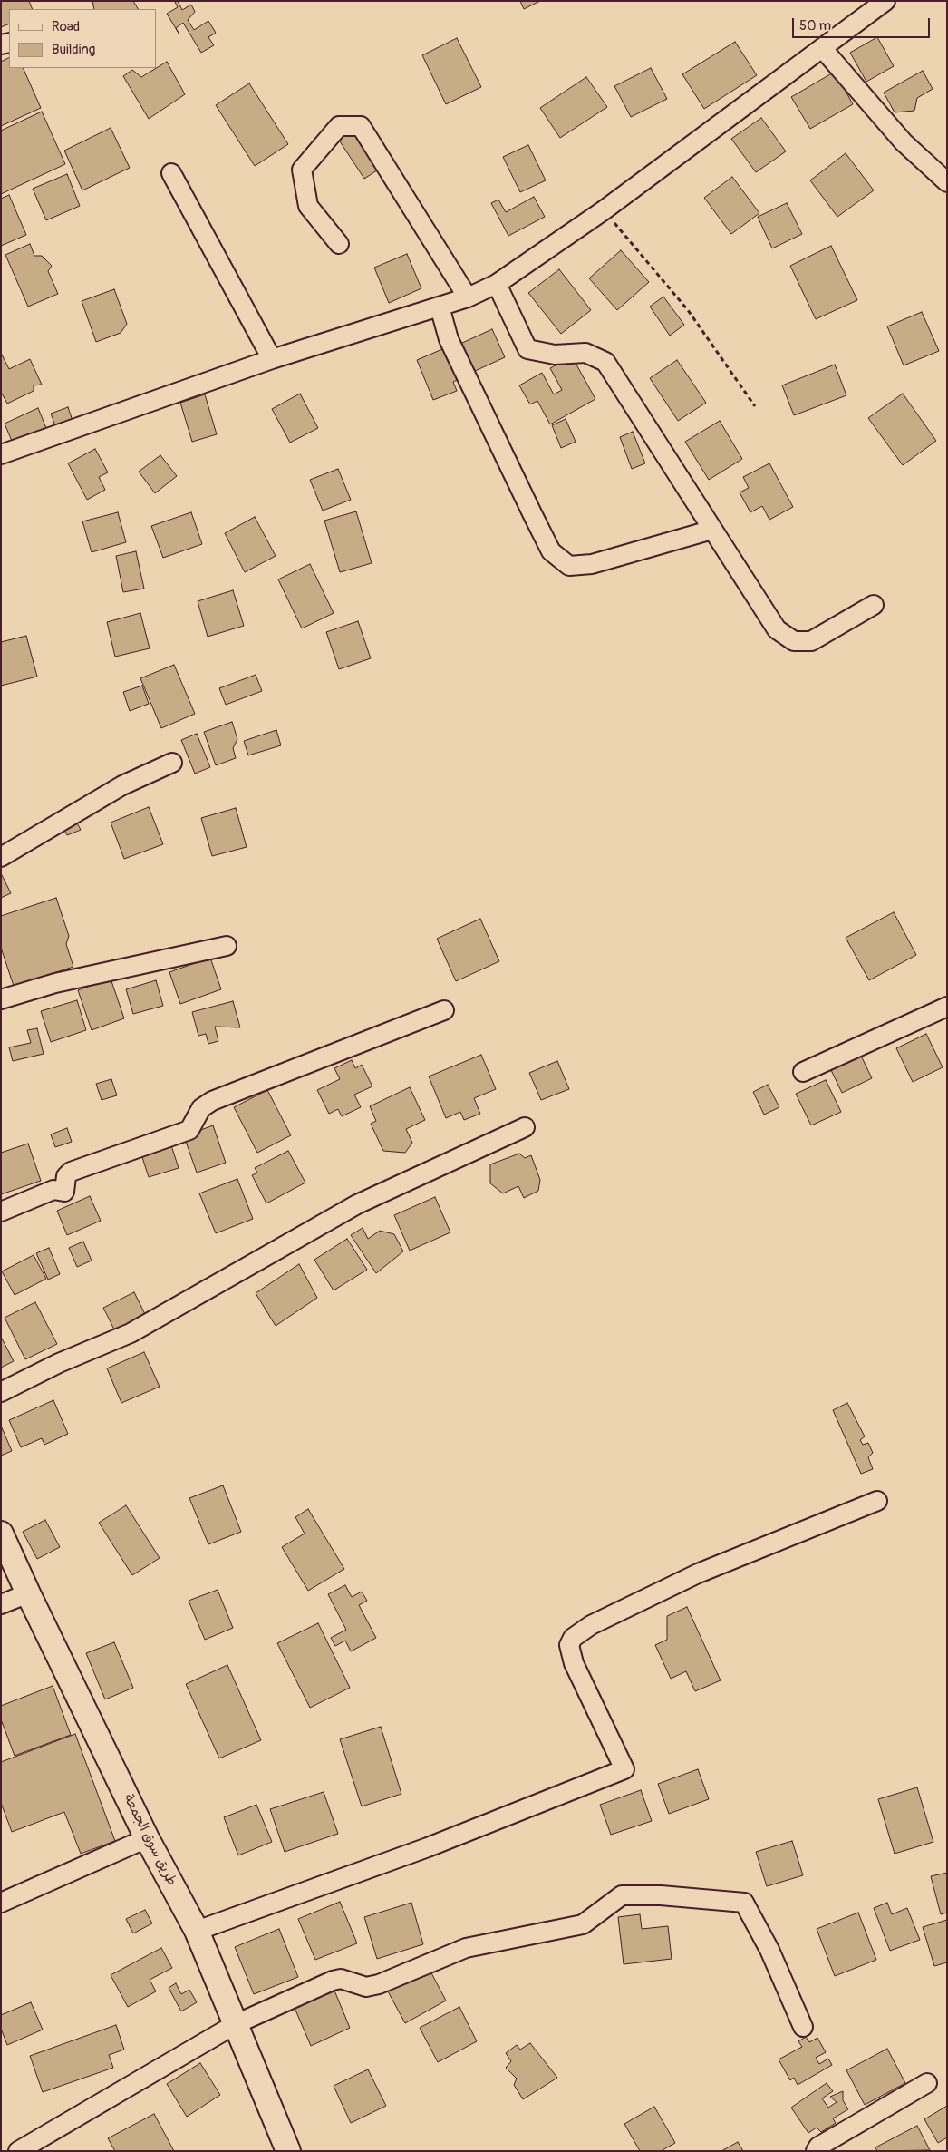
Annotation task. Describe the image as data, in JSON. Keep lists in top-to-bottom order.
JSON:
{
  "streets": {
    "main road": ["طريق سوق الجمعة"]
  },
  "legend": ["Road", "Building"],
  "scale_bar": "50 m"
}
